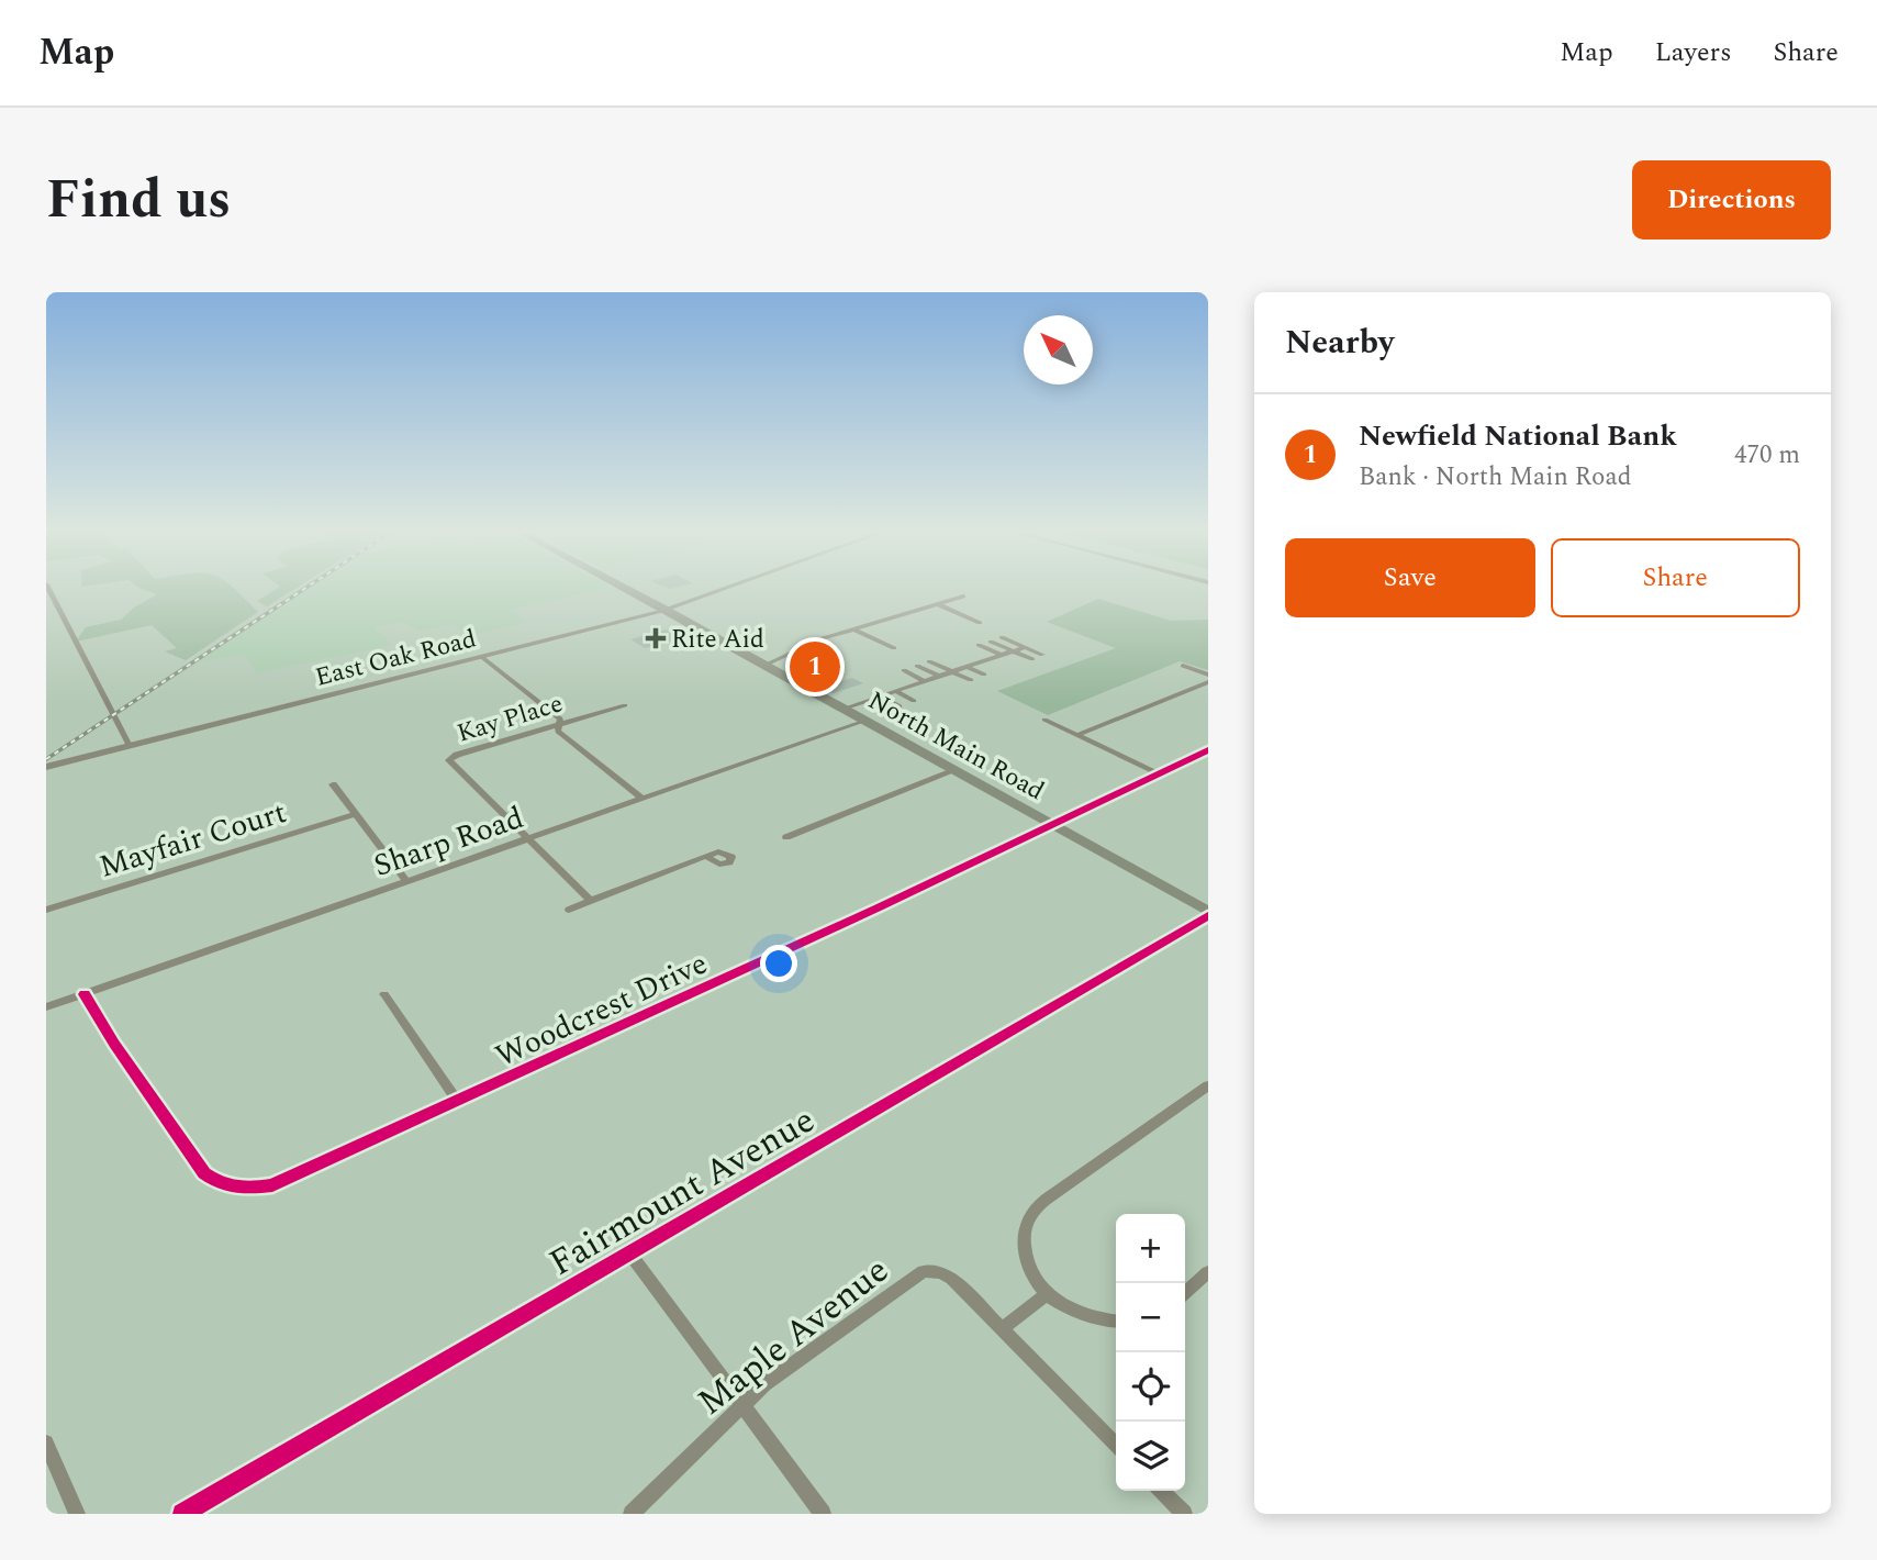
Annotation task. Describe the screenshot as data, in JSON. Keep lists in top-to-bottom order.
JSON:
{
  "streets": {
    "main road": ["North Main Road"],
    "street": [
      "East Oak Road",
      "Kay Place",
      "Mayfair Court",
      "Sharp Road",
      "Woodcrest Drive",
      "Fairmount Avenue",
      "Maple Avenue"
    ]
  },
  "crossings": [
    ["East Oak Road", "North Main Road"],
    ["Kay Place", "Sharp Road"],
    ["North Main Road", "Sharp Road"],
    ["North Main Road", "Woodcrest Drive"],
    ["North Main Road", "Fairmount Avenue"],
    ["Sharp Road", "Woodcrest Drive"]
  ],
  "places": {
    "health": ["Rite Aid"]
  },
  "north": "top left",
  "page": {
    "header": "Map",
    "nav": ["Map", "Layers", "Share"],
    "title": "Find us",
    "buttons": [
      "Directions",
      ["Save", "Share"]
    ],
    "heading": "Nearby",
    "list": [
      {
        "mark": "1",
        "name": "Newfield National Bank",
        "note": "Bank · North Main Road",
        "value": "470 m"
      }
    ],
    "pins": "1",
    "map_buttons": ["+", "−"]
  }
}
